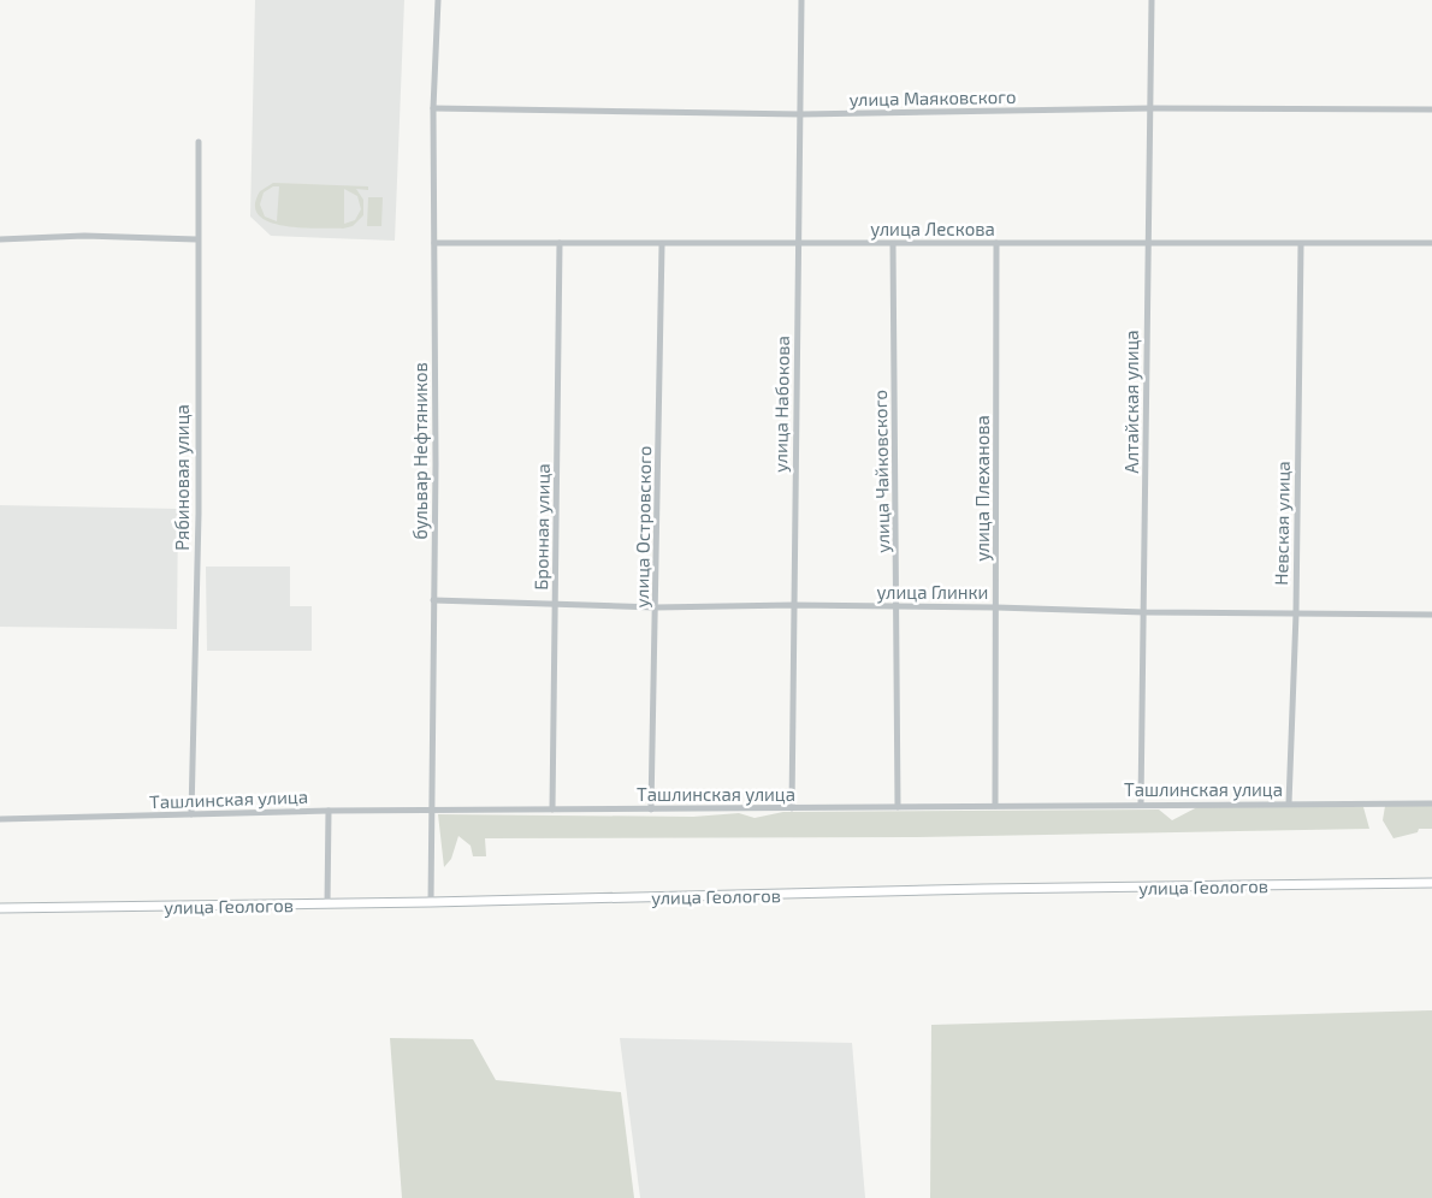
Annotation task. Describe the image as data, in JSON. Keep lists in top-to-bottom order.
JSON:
{
  "streets": {
    "main road": ["улица Геологов"],
    "street": [
      "улица Маяковского",
      "улица Лескова",
      "Алтайская улица",
      "улица Набокова",
      "бульвар Нефтяников",
      "улица Чайковского",
      "Рябиновая улица",
      "улица Плеханова",
      "Невская улица",
      "Бронная улица",
      "улица Островского",
      "улица Глинки",
      "Ташлинская улица"
    ]
  },
  "crossings": [
    ["улица Маяковского", "Алтайская улица"],
    ["улица Маяковского", "улица Набокова"],
    ["улица Маяковского", "бульвар Нефтяников"],
    ["улица Лескова", "Алтайская улица"],
    ["улица Лескова", "улица Набокова"],
    ["улица Лескова", "бульвар Нефтяников"],
    ["улица Лескова", "улица Чайковского"],
    ["улица Лескова", "улица Плеханова"],
    ["улица Лескова", "Невская улица"],
    ["улица Лескова", "Бронная улица"],
    ["улица Лескова", "улица Островского"],
    ["Алтайская улица", "улица Глинки"],
    ["Алтайская улица", "Ташлинская улица"],
    ["улица Набокова", "улица Глинки"],
    ["улица Набокова", "Ташлинская улица"],
    ["бульвар Нефтяников", "улица Глинки"],
    ["бульвар Нефтяников", "Ташлинская улица"],
    ["бульвар Нефтяников", "улица Геологов"],
    ["улица Чайковского", "улица Глинки"],
    ["улица Чайковского", "Ташлинская улица"],
    ["Рябиновая улица", "Ташлинская улица"],
    ["улица Плеханова", "улица Глинки"],
    ["улица Плеханова", "Ташлинская улица"],
    ["Невская улица", "улица Глинки"],
    ["Невская улица", "Ташлинская улица"],
    ["Бронная улица", "улица Глинки"],
    ["Бронная улица", "Ташлинская улица"],
    ["улица Островского", "улица Глинки"],
    ["улица Островского", "Ташлинская улица"]
  ]
}
